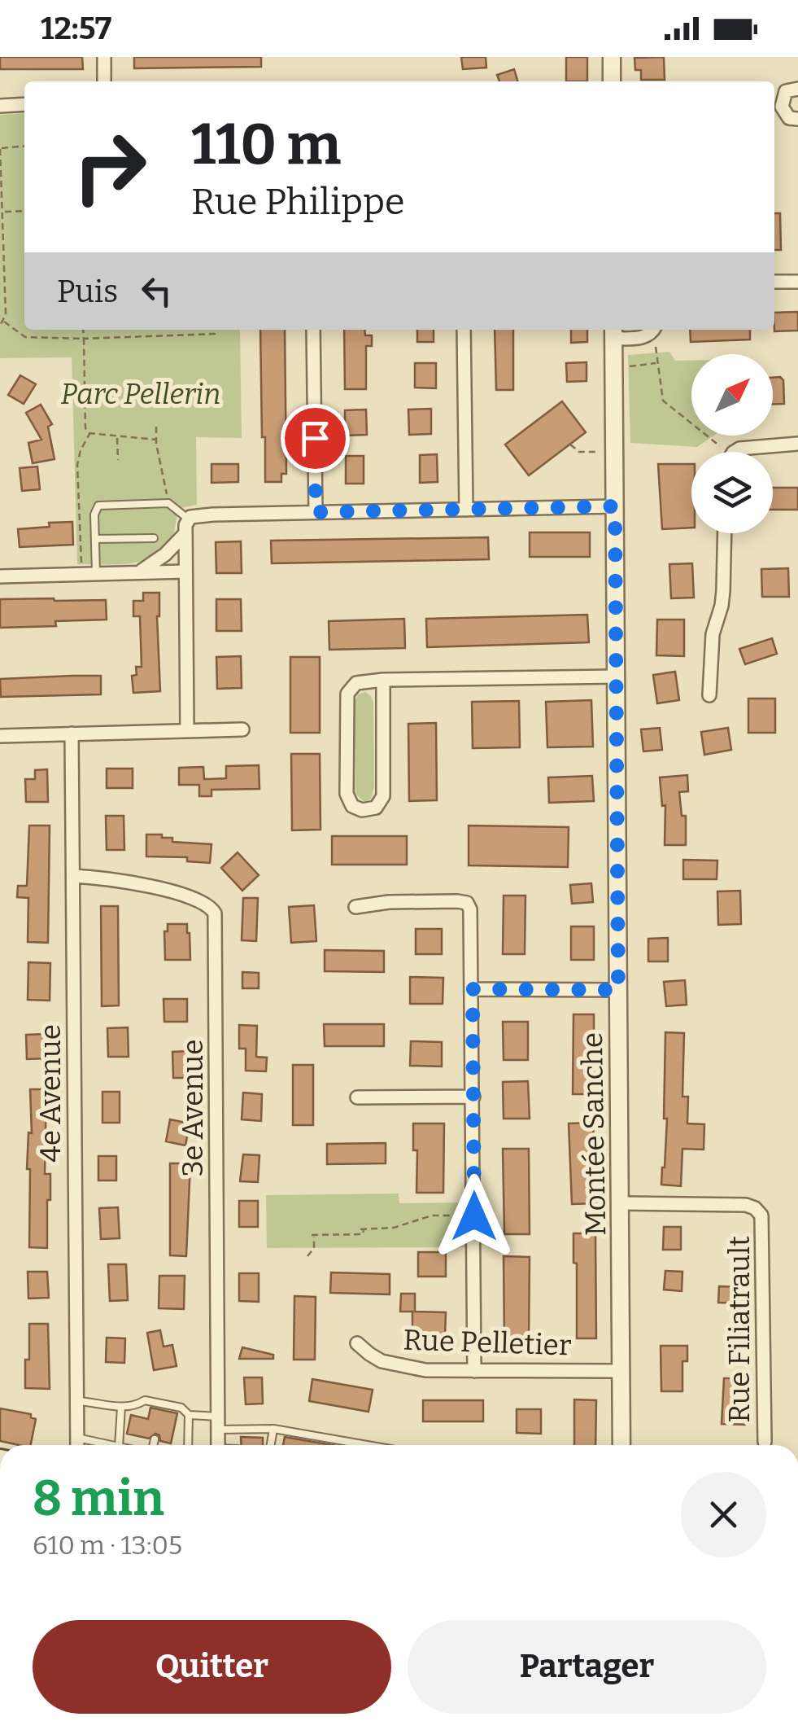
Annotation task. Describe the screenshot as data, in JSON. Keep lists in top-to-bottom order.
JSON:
{
  "streets": {
    "street": [
      "4e Avenue",
      "3e Avenue",
      "Montée Sanche",
      "Rue Filiatrault",
      "Rue Pelletier"
    ]
  },
  "crossings": [
    ["4e Avenue", "3e Avenue"],
    ["Montée Sanche", "Rue Filiatrault"],
    ["Montée Sanche", "Rue Pelletier"]
  ],
  "parks": ["Parc Pellerin"],
  "north": "top right",
  "page": {
    "status": "12:57",
    "turn": ["110 m", "Rue Philippe"],
    "then": "Puis",
    "heading": ["8 min", "610 m · 13:05"],
    "buttons": ["Quitter", "Partager"]
  }
}
